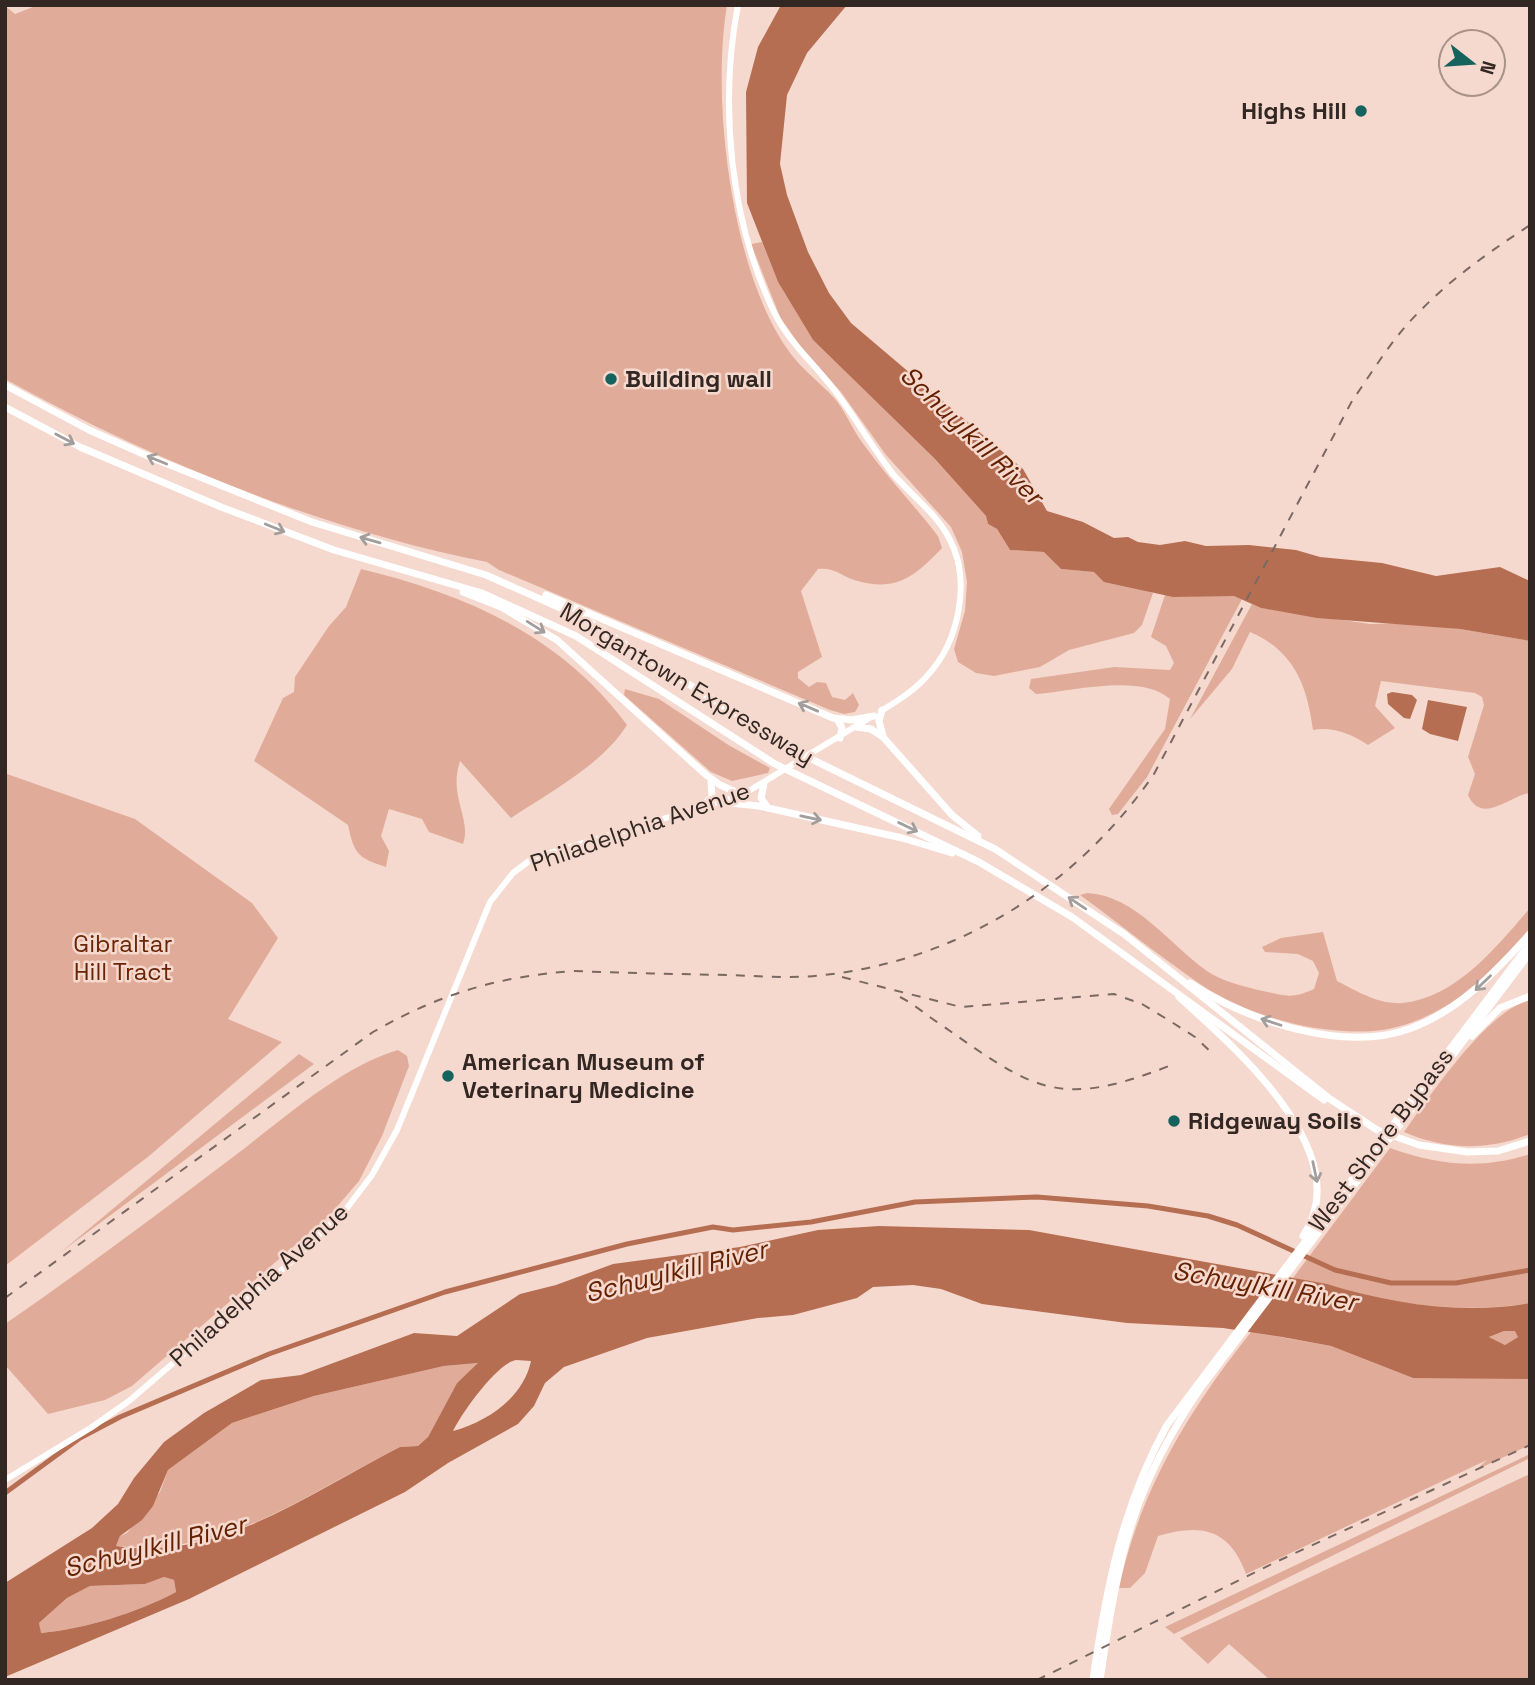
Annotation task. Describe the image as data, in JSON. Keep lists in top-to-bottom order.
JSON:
{
  "streets": {
    "highway": ["Morgantown Expressway", "West Shore Bypass"],
    "main road": ["Philadelphia Avenue"]
  },
  "water": ["Schuylkill River"],
  "parks": ["Gibraltar Hill Tract"],
  "places": [
    "Highs Hill",
    "Building wall",
    "American Museum of Veterinary Medicine",
    "Ridgeway Soils"
  ],
  "north": "right"
}
